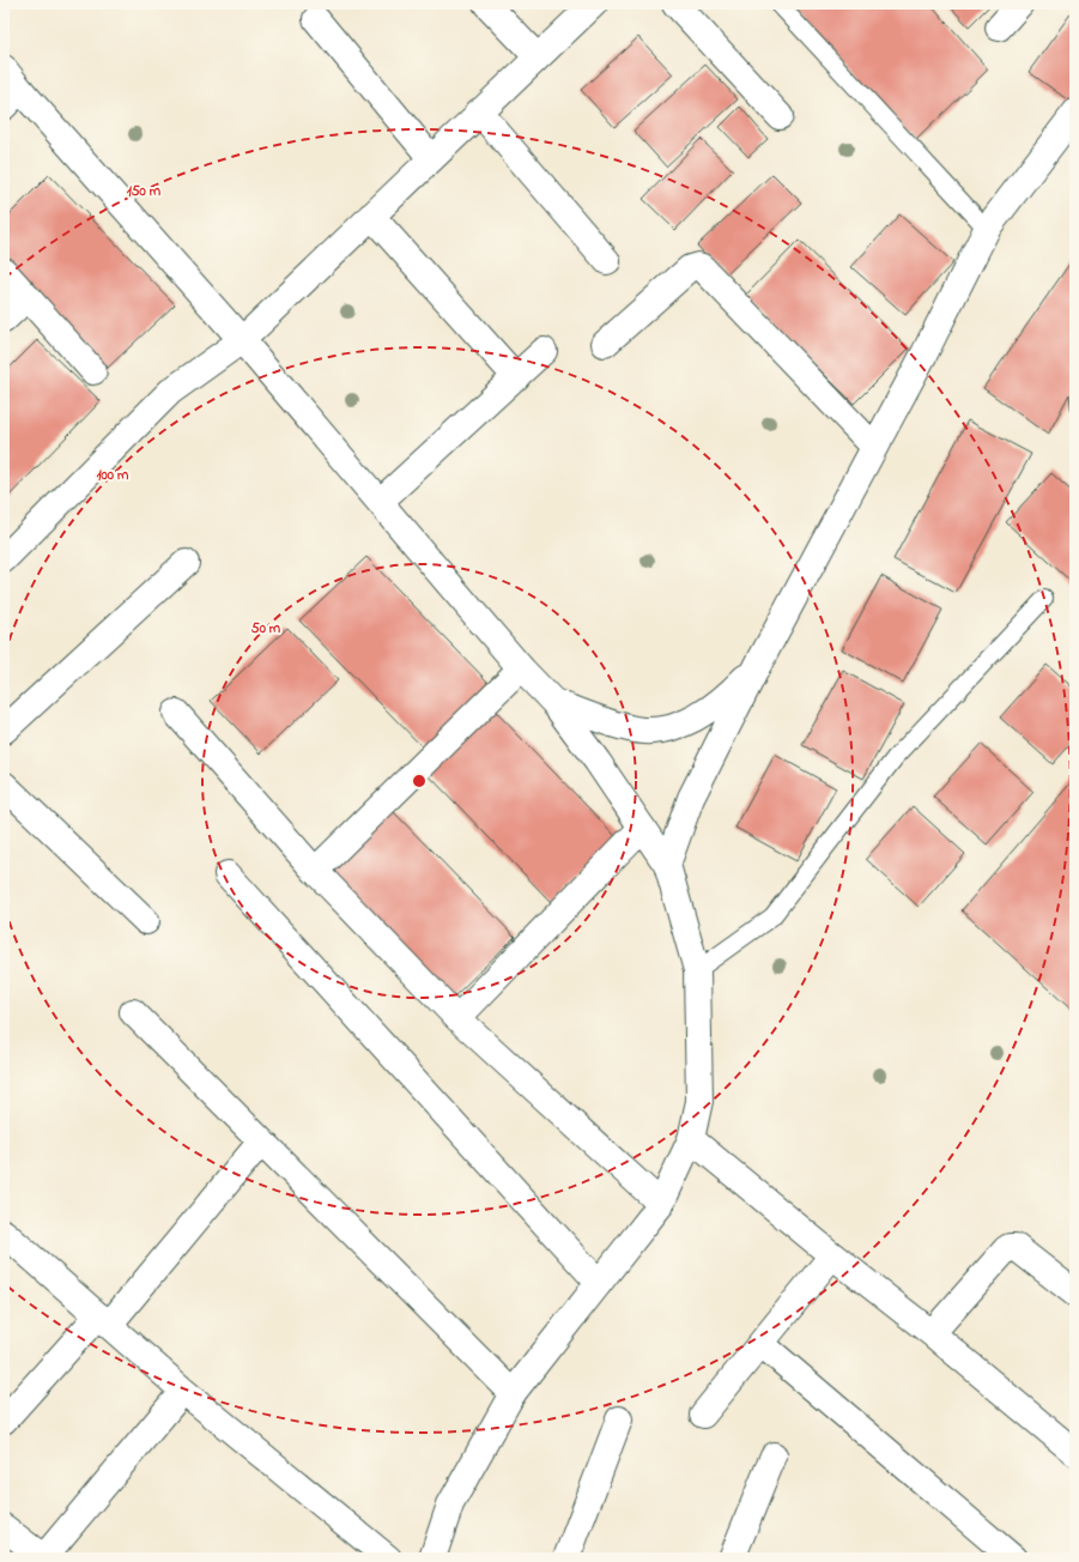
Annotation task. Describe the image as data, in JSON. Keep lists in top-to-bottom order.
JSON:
{
  "rings": ["150 m", "100 m", "50 m"]
}
